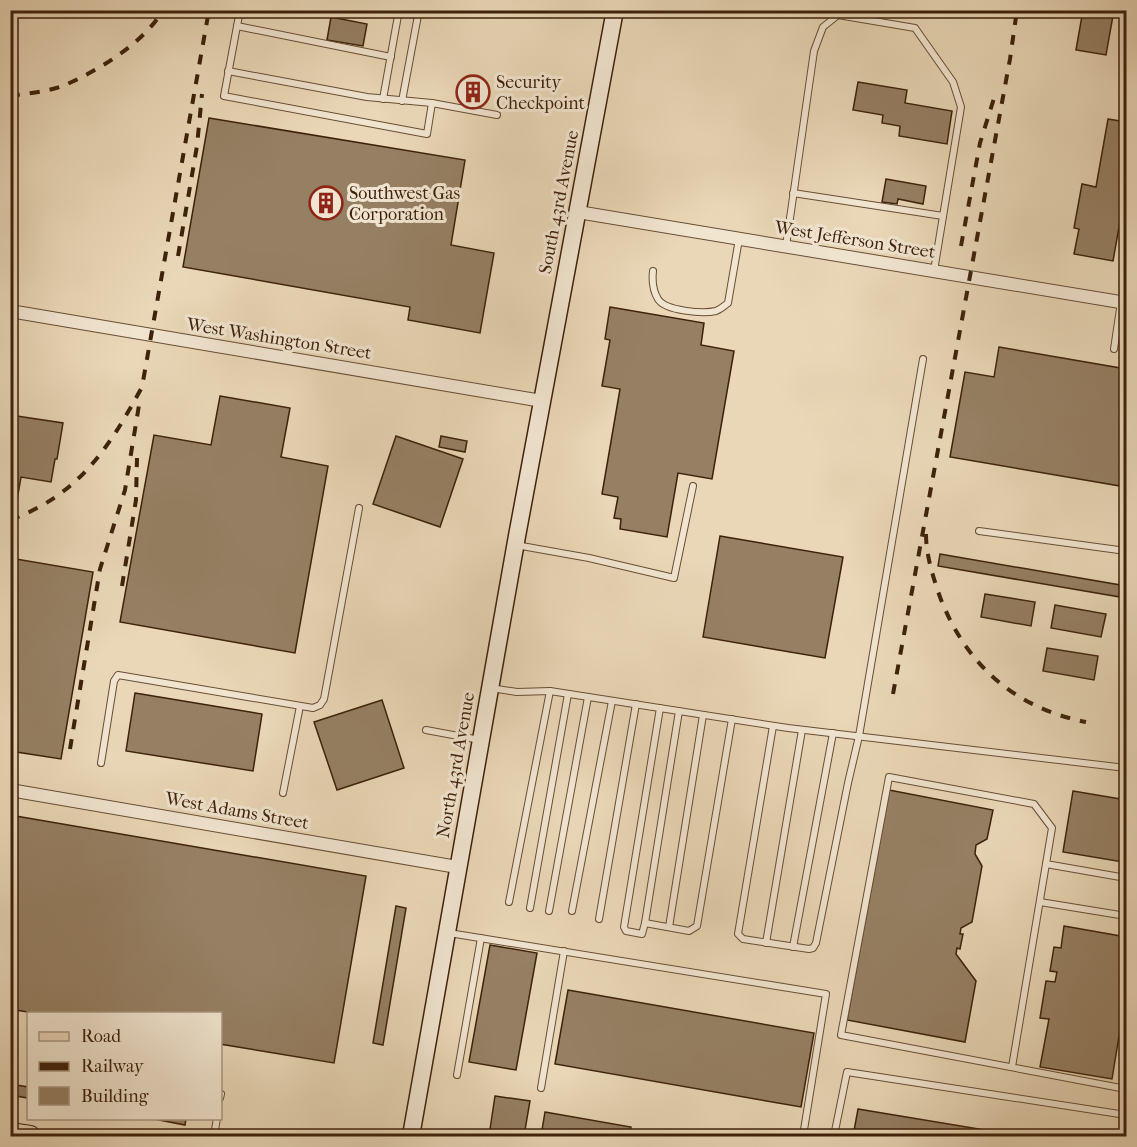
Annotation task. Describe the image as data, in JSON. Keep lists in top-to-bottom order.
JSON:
{
  "streets": {
    "main road": ["South 43rd Avenue", "North 43rd Avenue"],
    "street": ["West Jefferson Street", "West Washington Street", "West Adams Street"]
  },
  "crossings": [
    ["South 43rd Avenue", "West Jefferson Street"],
    ["South 43rd Avenue", "West Washington Street"],
    ["South 43rd Avenue", "North 43rd Avenue"],
    ["West Washington Street", "North 43rd Avenue"],
    ["North 43rd Avenue", "West Adams Street"]
  ],
  "places": {
    "building": ["Security Checkpoint", "Southwest Gas Corporation"]
  },
  "legend": ["Road", "Railway", "Building"]
}
